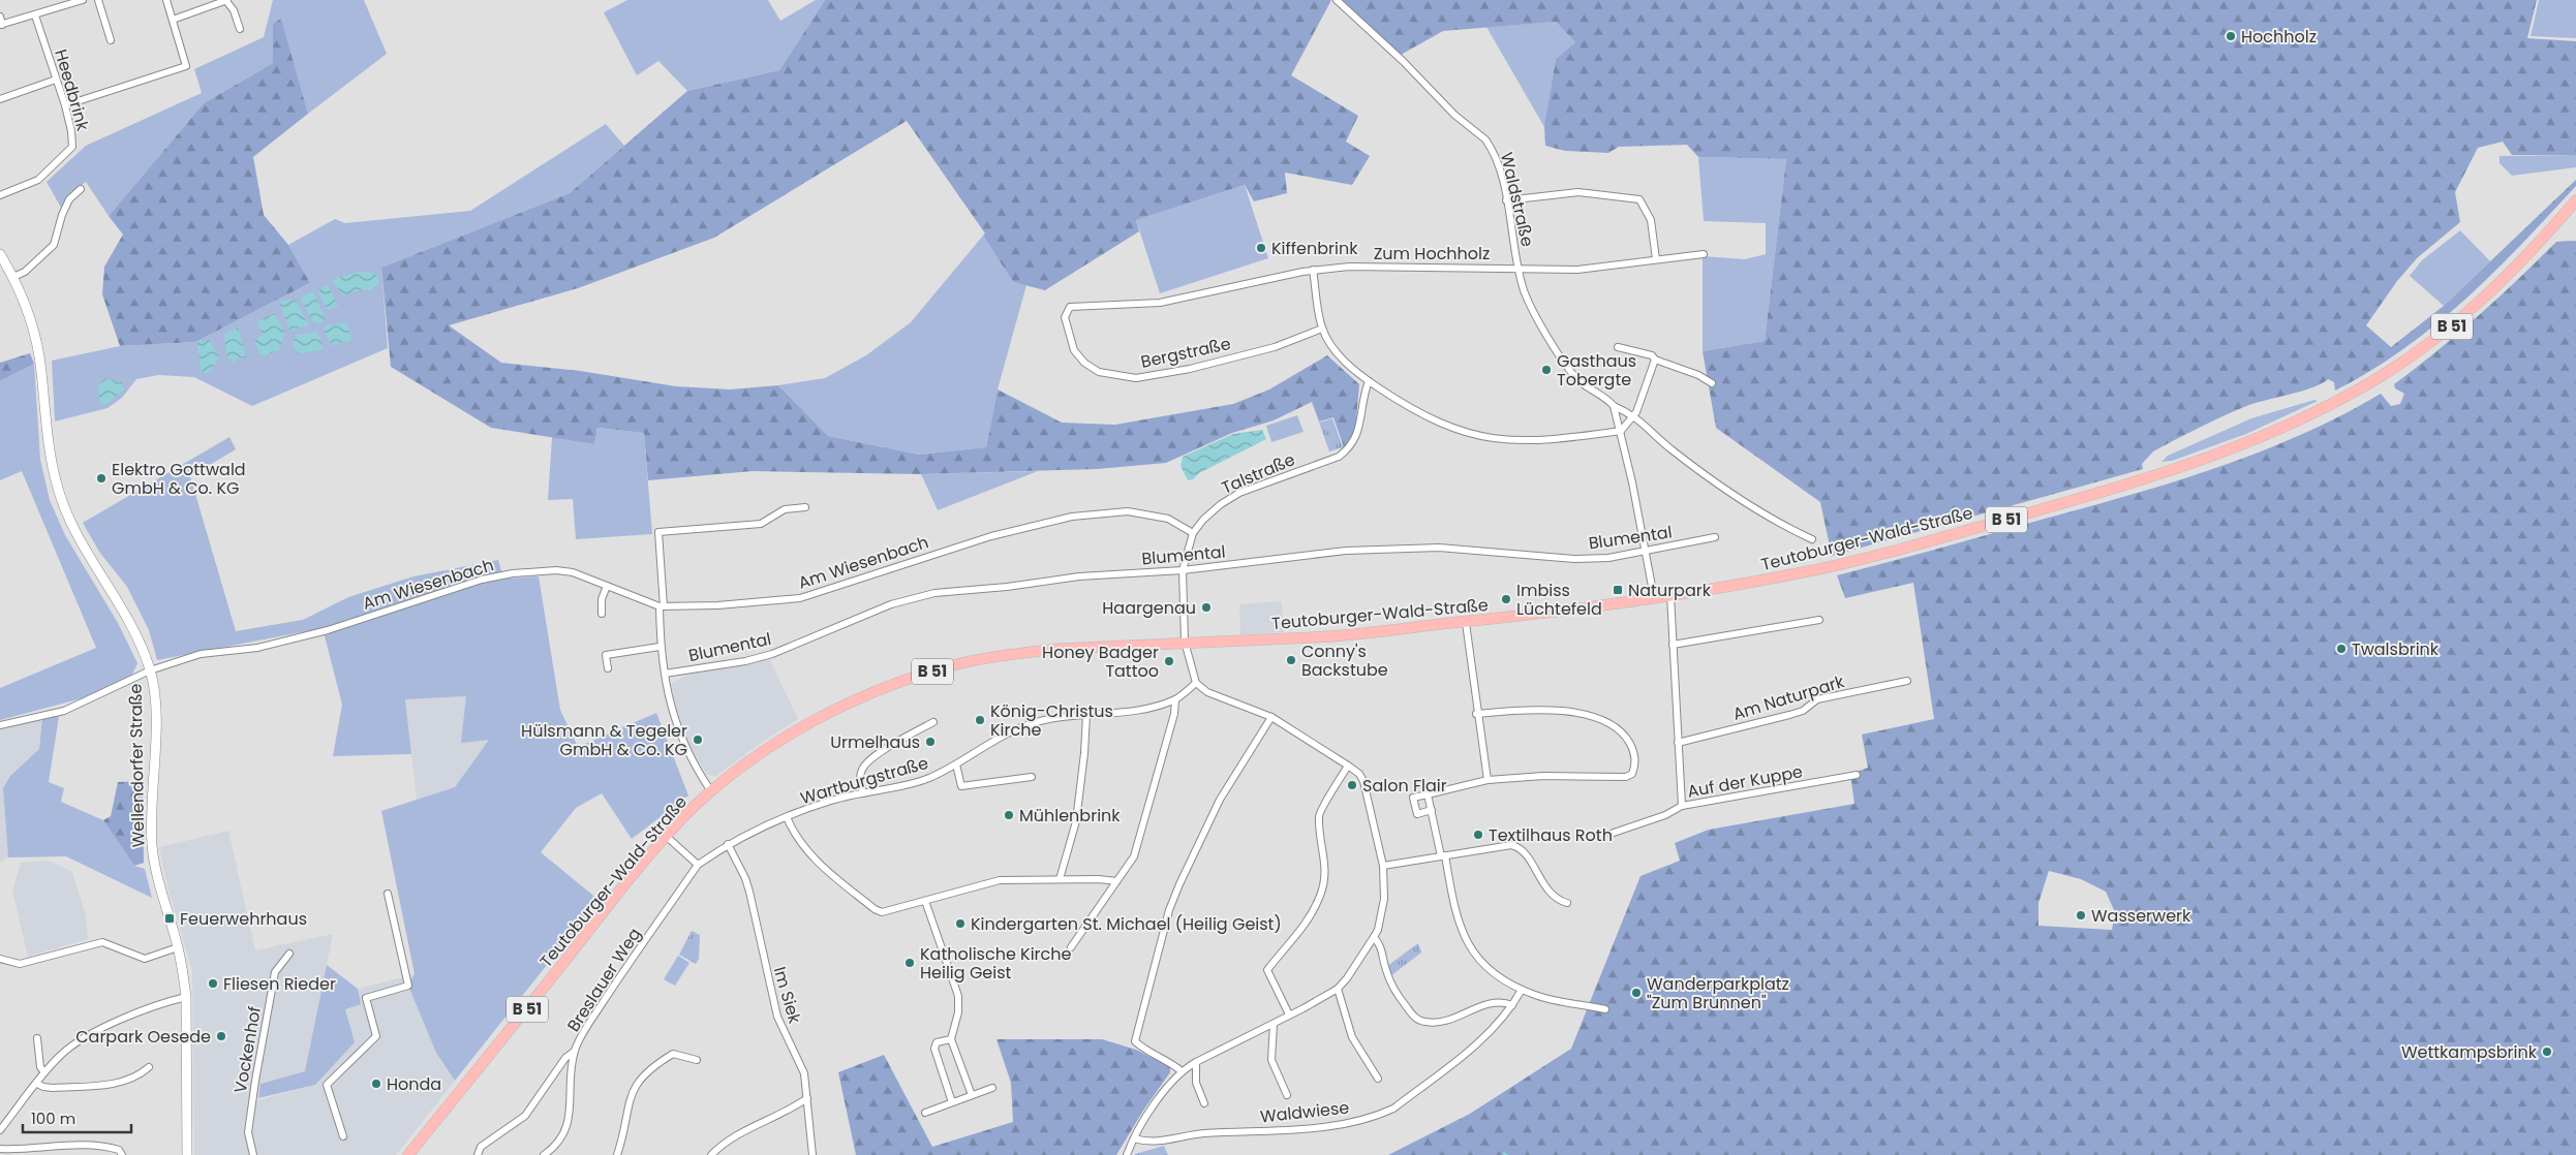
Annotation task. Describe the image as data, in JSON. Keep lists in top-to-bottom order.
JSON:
{
  "streets": {
    "main road": ["B 51", "Teutoburger-Wald-Straße"],
    "street": [
      "Heedbrink",
      "Waldstraße",
      "Zum Hochholz",
      "Bergstraße",
      "Talstraße",
      "Blumental",
      "Am Wiesenbach",
      "Am Naturpark",
      "Wellendorfer Straße",
      "Wartburgstraße",
      "Auf der Kuppe",
      "Breslauer Weg",
      "Im Siek",
      "Vockenhof",
      "Waldwiese"
    ]
  },
  "crossings": [
    ["Waldstraße", "Zum Hochholz"],
    ["Zum Hochholz", "Bergstraße"],
    ["Talstraße", "Blumental"],
    ["Talstraße", "Teutoburger-Wald-Straße"],
    ["Talstraße", "Am Wiesenbach"],
    ["Talstraße", "Wartburgstraße"],
    ["Am Wiesenbach", "Wellendorfer Straße"],
    ["Wartburgstraße", "Breslauer Weg"],
    ["Wartburgstraße", "Im Siek"]
  ],
  "places": {
    "other": [
      "Hochholz",
      "Kiffenbrink",
      "Gasthaus Tobergte",
      "Elektro Gottwald GmbH & Co. KG",
      "Imbiss Lüchtefeld",
      "Haargenau",
      "Twalsbrink",
      "Conny's Backstube",
      "Honey Badger Tattoo",
      "König-Christus Kirche",
      "Hülsmann & Tegeler GmbH & Co. KG",
      "Urmelhaus",
      "Salon Flair",
      "Mühlenbrink",
      "Textilhaus Roth",
      "Wasserwerk",
      "Kindergarten St. Michael (Heilig Geist)",
      "Katholische Kirche Heilig Geist",
      "Fliesen Rieder",
      "Wanderparkplatz \"Zum Brunnen\"",
      "Carpark Oesede",
      "Wettkampsbrink",
      "Honda"
    ],
    "transit": ["Naturpark", "Feuerwehrhaus"]
  },
  "scale_bar": "100 m"
}
